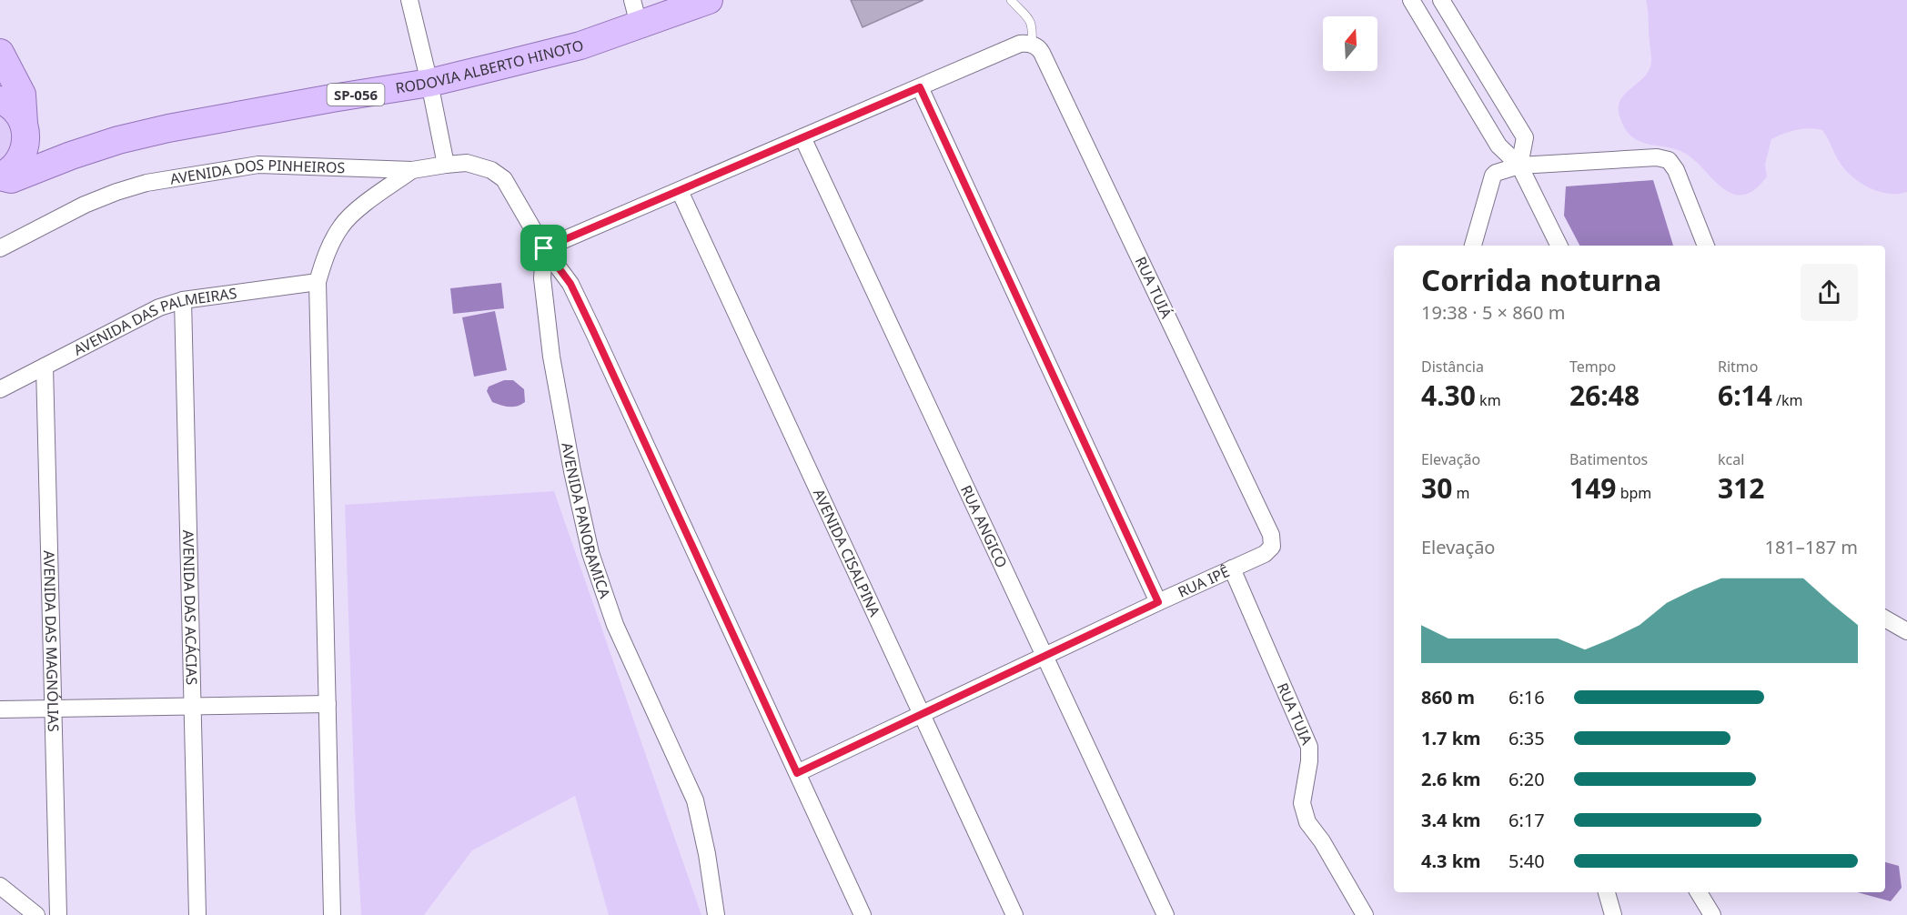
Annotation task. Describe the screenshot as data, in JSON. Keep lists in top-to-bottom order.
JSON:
{
  "streets": {
    "main road": ["RODOVIA ALBERTO HINOTO", "SP-056"],
    "street": [
      "AVENIDA DOS PINHEIROS",
      "RUA TUIÁ",
      "AVENIDA DAS PALMEIRAS",
      "AVENIDA PANORAMICA",
      "RUA ANGICO",
      "AVENIDA CISALPINA",
      "RUA IPÊ",
      "AVENIDA DAS ACÁCIAS",
      "AVENIDA DAS MAGNÓLIAS",
      "RUA TUIA"
    ]
  },
  "crossings": [
    ["RUA TUIÁ", "RUA IPÊ"],
    ["AVENIDA DAS PALMEIRAS", "AVENIDA DAS ACÁCIAS"],
    ["AVENIDA DAS PALMEIRAS", "AVENIDA DAS MAGNÓLIAS"],
    ["RUA ANGICO", "RUA IPÊ"],
    ["AVENIDA CISALPINA", "RUA IPÊ"],
    ["RUA IPÊ", "RUA TUIA"]
  ],
  "north": "top",
  "page": {
    "heading": ["Corrida noturna", "19:38 · 5 × 860 m"],
    "stats": [
      ["Distância", "4.30 km"],
      ["Tempo", "26:48"],
      ["Ritmo", "6:14 /km"],
      ["Elevação", "30 m"],
      ["Batimentos", "149 bpm"],
      ["kcal", "312"]
    ],
    "chart": ["Elevação", "181–187 m"],
    "list": [
      {
        "name": "860 m",
        "note": "6:16"
      },
      {
        "name": "1.7 km",
        "note": "6:35"
      },
      {
        "name": "2.6 km",
        "note": "6:20"
      },
      {
        "name": "3.4 km",
        "note": "6:17"
      },
      {
        "name": "4.3 km",
        "note": "5:40"
      }
    ]
  }
}
